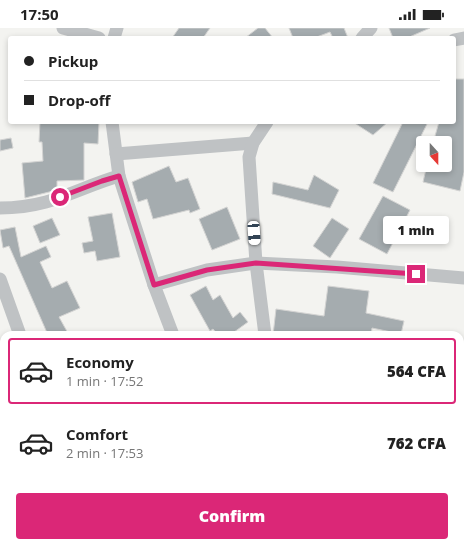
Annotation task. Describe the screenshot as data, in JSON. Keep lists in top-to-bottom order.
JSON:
{
  "north": "bottom",
  "page": {
    "status": "17:50",
    "banner": ["Pickup", "Drop-off"],
    "bubble": "1 min",
    "list": [
      {
        "name": "Economy",
        "note": "1 min · 17:52",
        "value": "564 CFA"
      },
      {
        "name": "Comfort",
        "note": "2 min · 17:53",
        "value": "762 CFA"
      }
    ],
    "buttons": "Confirm"
  }
}
